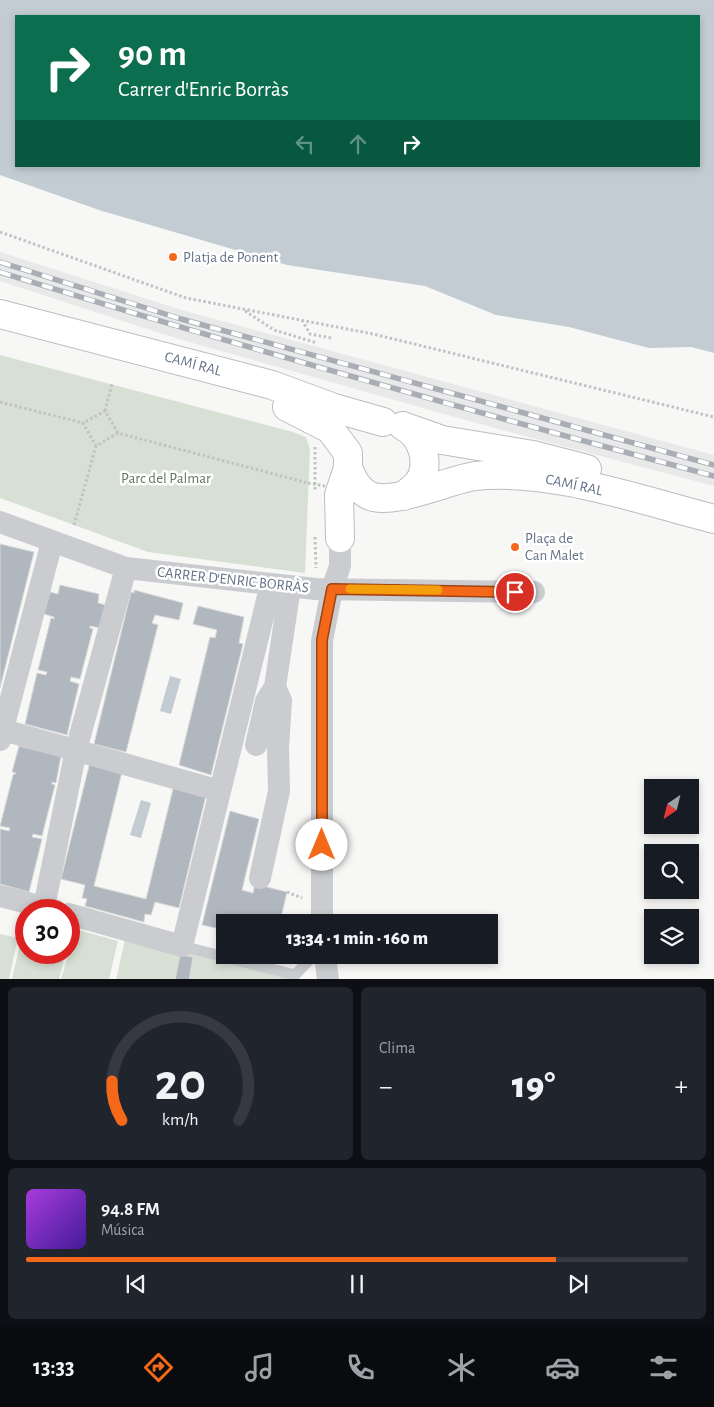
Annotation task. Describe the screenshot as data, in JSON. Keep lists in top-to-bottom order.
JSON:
{
  "streets": {
    "main road": ["CAMÍ RAL"],
    "street": ["CARRER D'ENRIC BORRÀS"]
  },
  "parks": ["Parc del Palmar"],
  "places": ["Platja de Ponent", "Plaça de Can Malet"],
  "north": "bottom left",
  "page": {
    "turn": ["90 m", "Carrer d'Enric Borràs"],
    "limit": "30",
    "trip": "13:34 · 1 min · 160 m",
    "tile": "Clima",
    "heat": ["−", "19°", "+"],
    "song": ["94.8 FM", "Música"],
    "tabs": "13:33",
    "gauge": ["20", "km/h"]
  }
}
